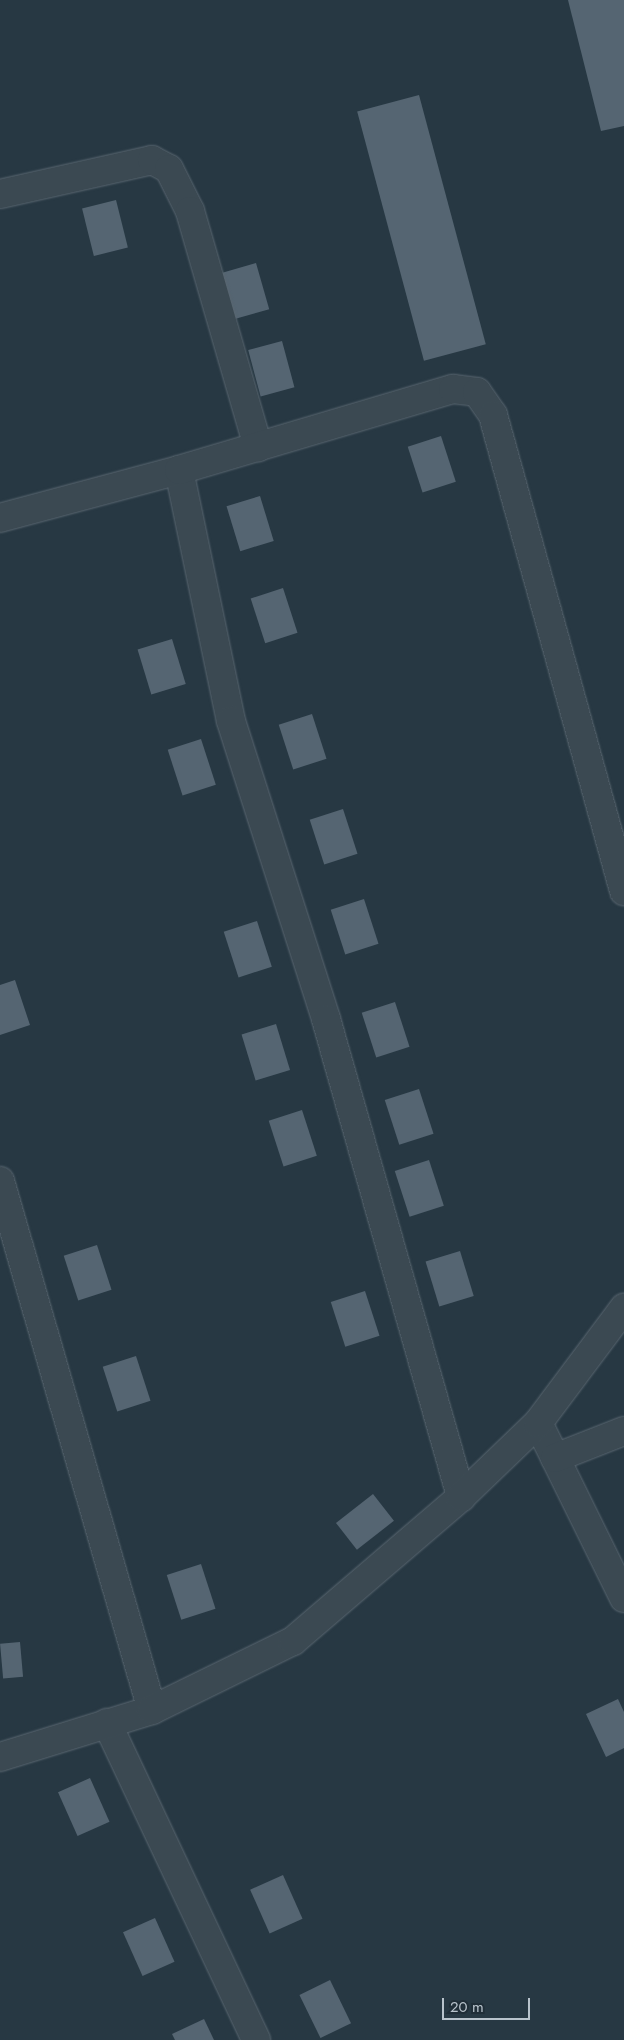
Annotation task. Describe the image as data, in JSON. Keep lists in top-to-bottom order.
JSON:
{
  "scale_bar": "20 m"
}
